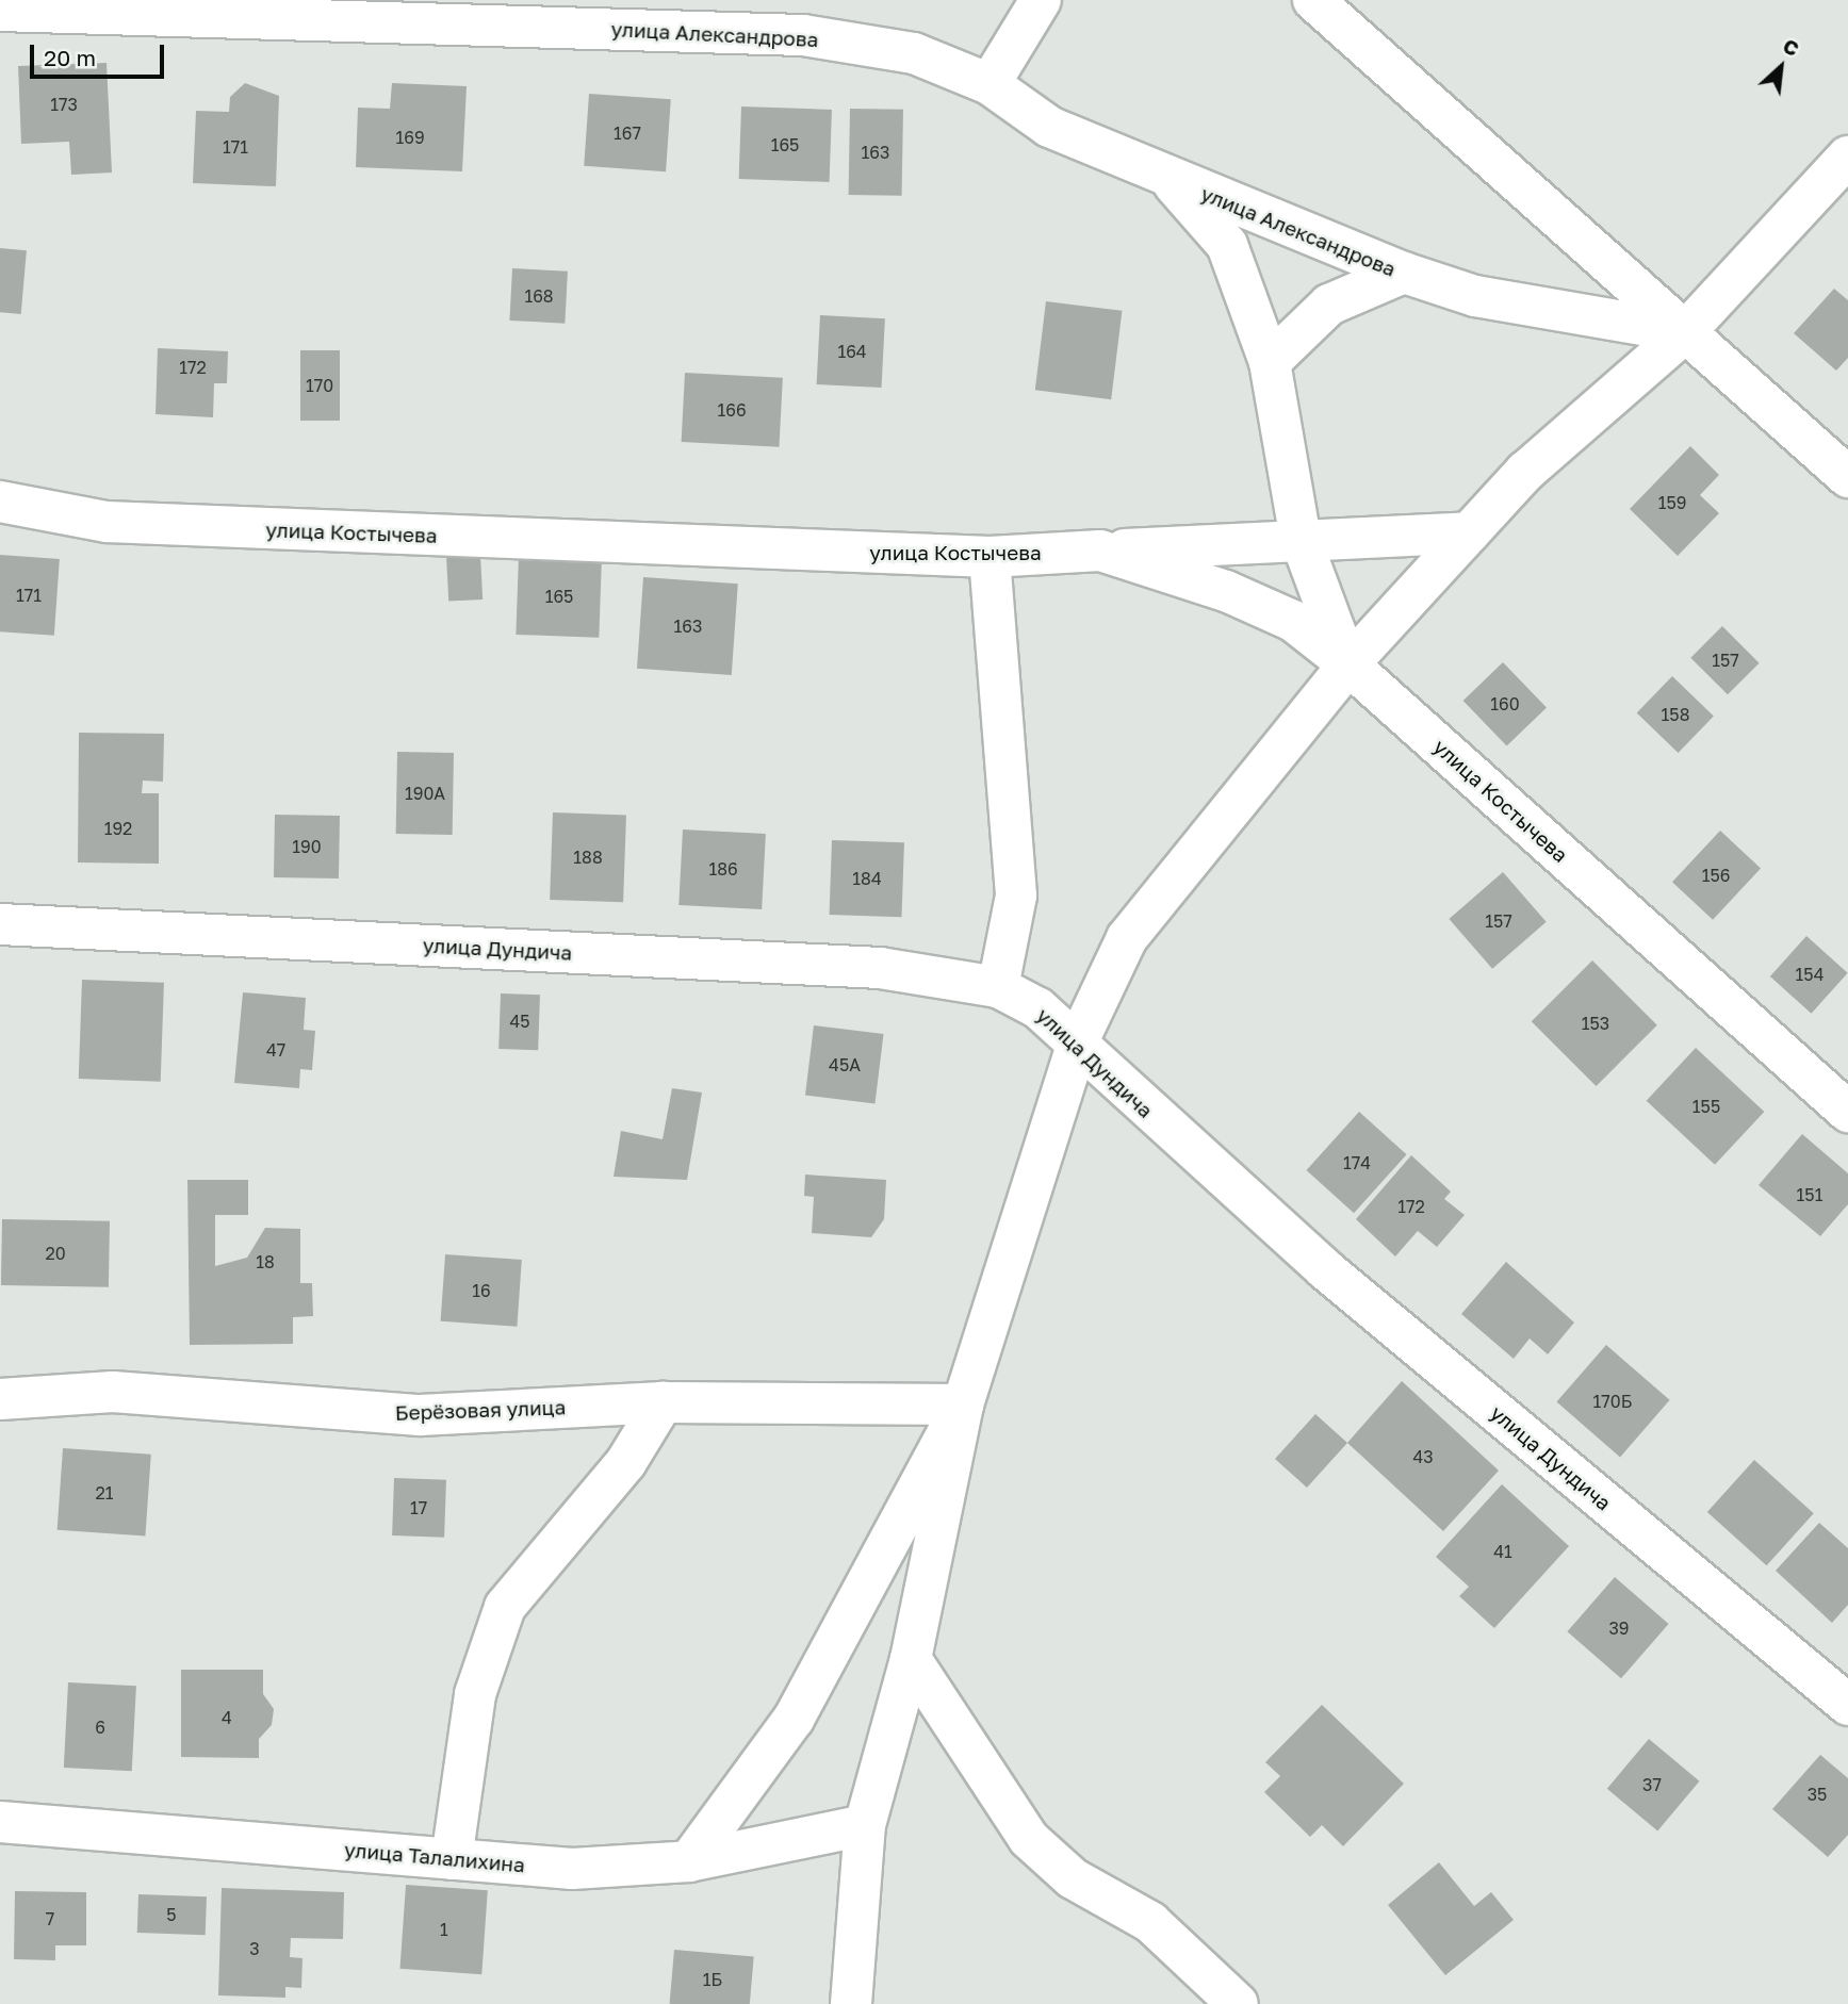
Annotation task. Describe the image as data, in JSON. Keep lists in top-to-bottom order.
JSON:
{
  "streets": {
    "street": [
      "улица Александрова",
      "улица Костычева",
      "улица Дундича",
      "Берёзовая улица",
      "улица Талалихина"
    ]
  },
  "house_numbers": [
    "173",
    "167",
    "169",
    "165",
    "171",
    "163",
    "168",
    "164",
    "172",
    "170",
    "166",
    "159",
    "171",
    "165",
    "163",
    "157",
    "160",
    "158",
    "190А",
    "192",
    "190",
    "188",
    "186",
    "156",
    "184",
    "157",
    "154",
    "45",
    "153",
    "47",
    "45А",
    "155",
    "174",
    "151",
    "172",
    "20",
    "18",
    "16",
    "170Б",
    "43",
    "21",
    "17",
    "41",
    "39",
    "4",
    "6",
    "37",
    "35",
    "5",
    "7",
    "1",
    "3",
    "1Б"
  ],
  "scale_bar": "20 m",
  "north": "top right"
}
